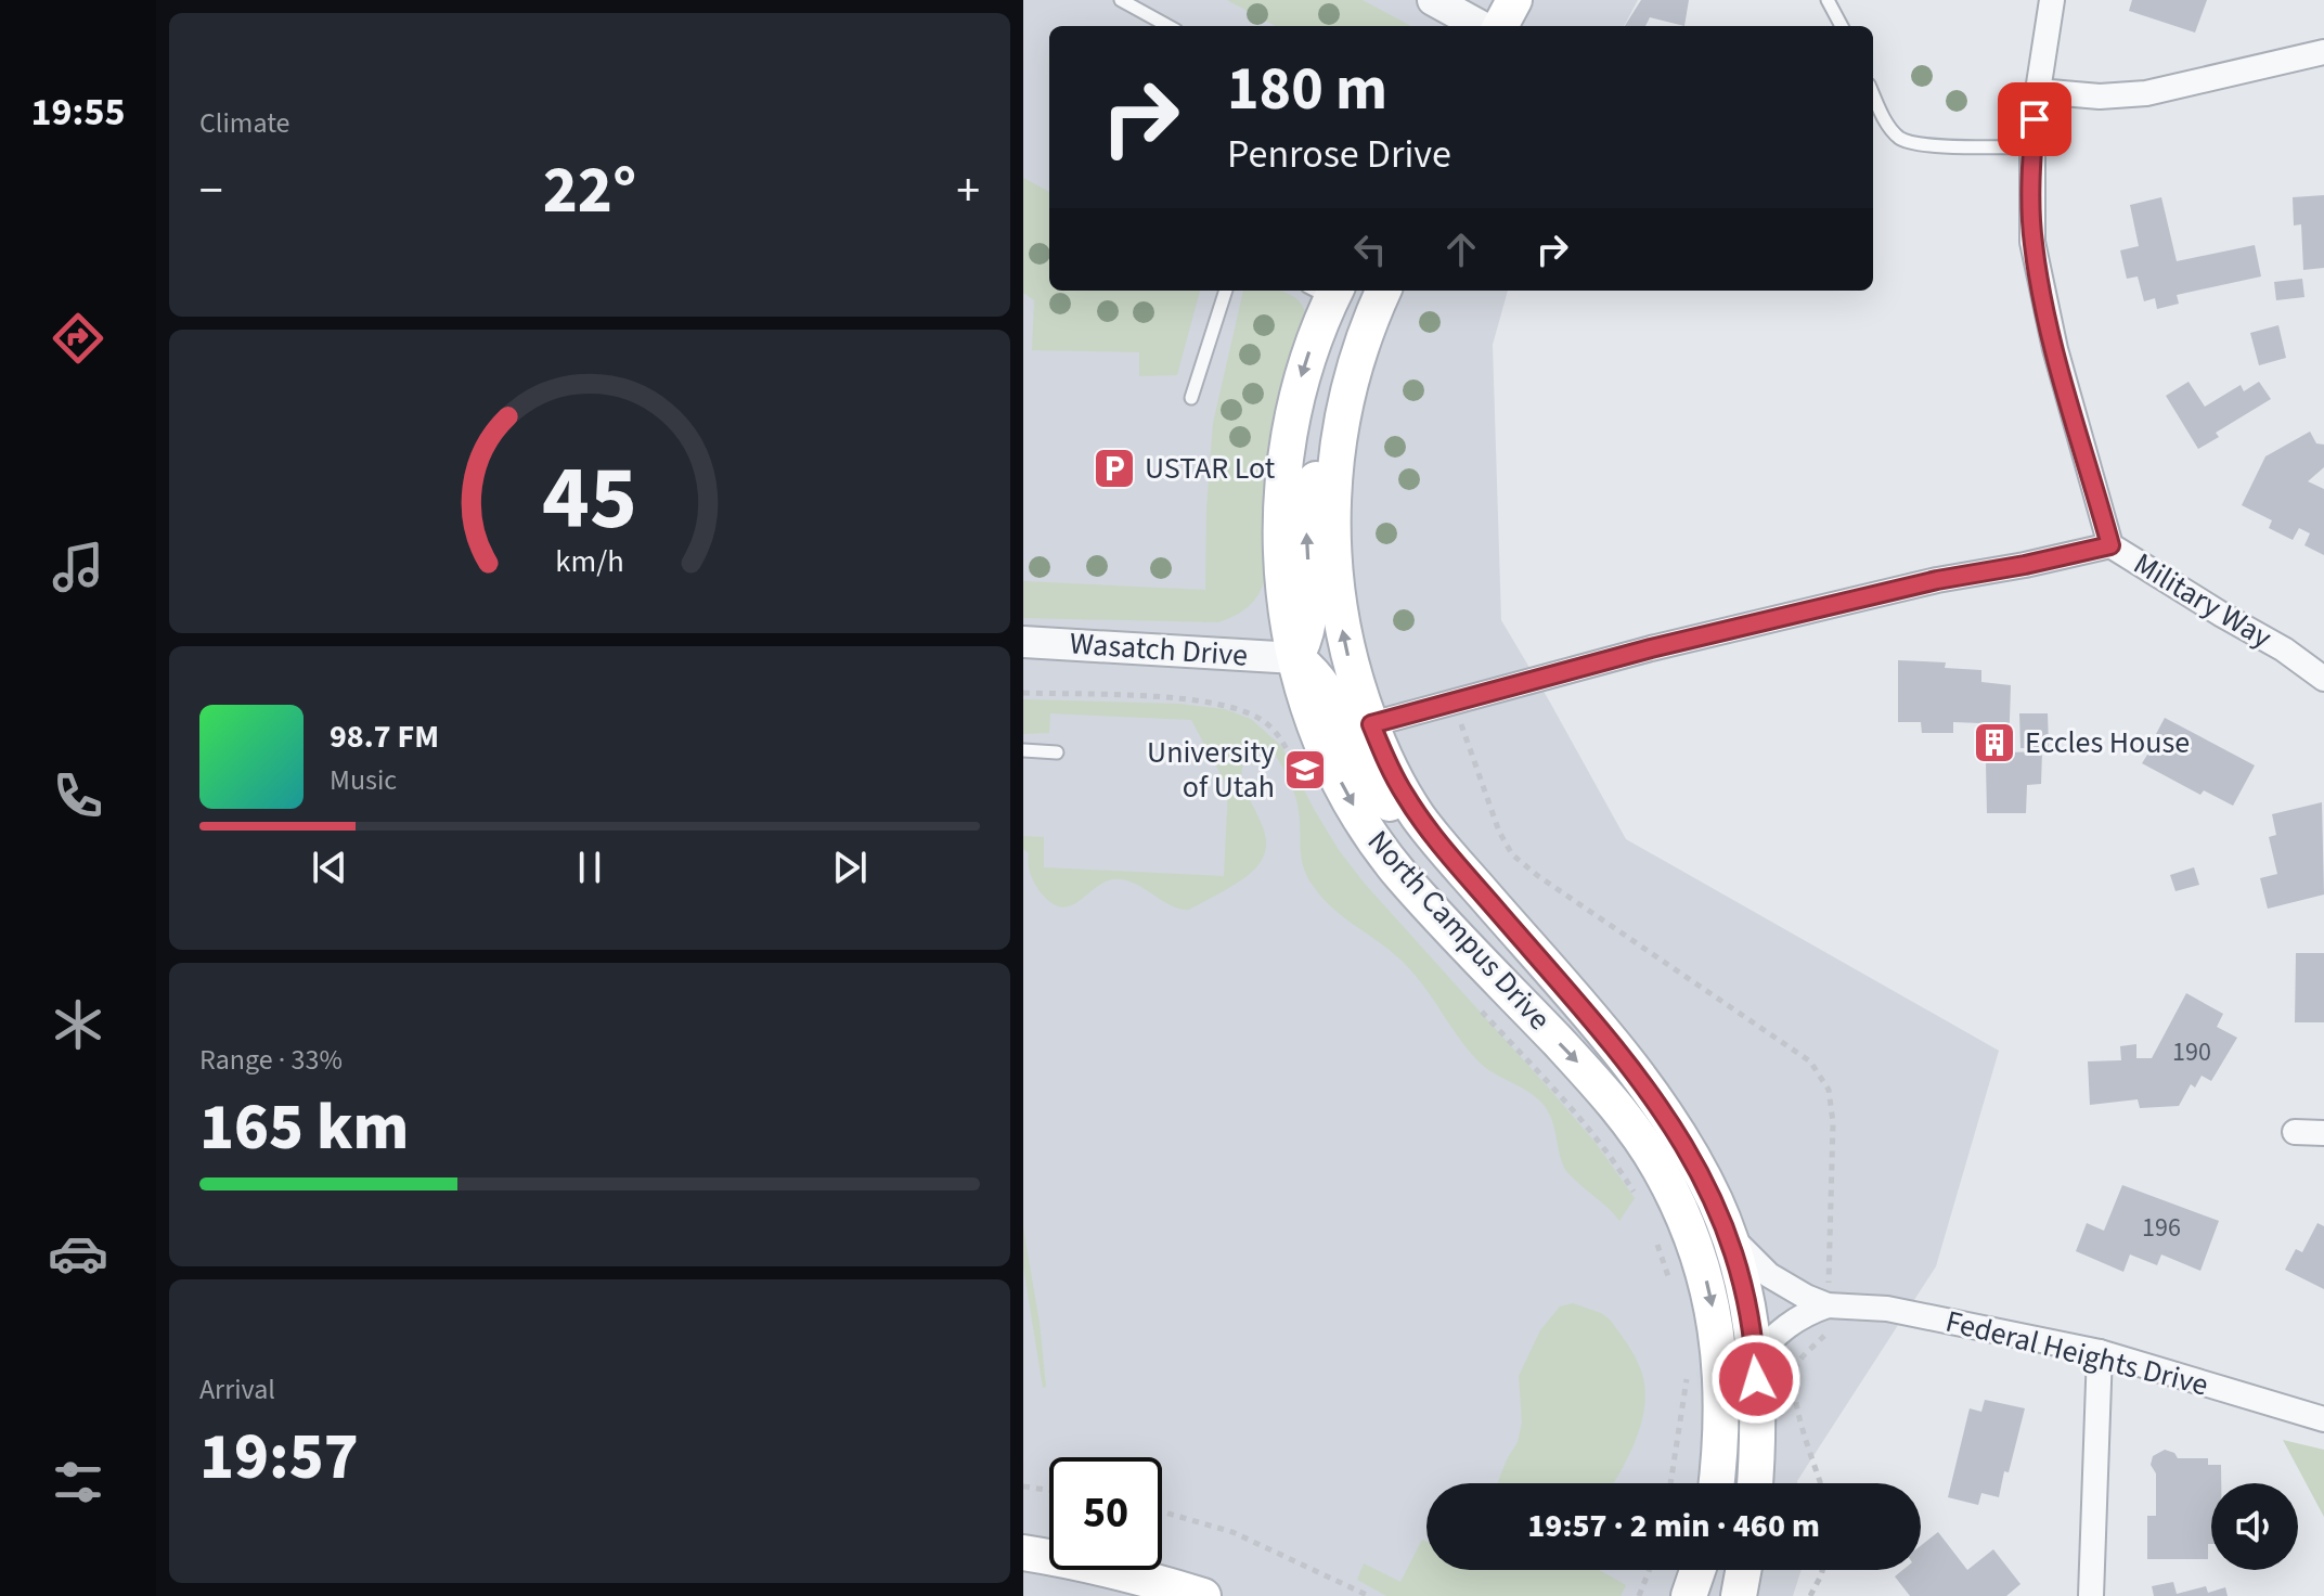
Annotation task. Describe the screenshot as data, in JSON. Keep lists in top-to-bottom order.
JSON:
{
  "streets": {
    "main road": ["North Campus Drive"],
    "street": ["Military Way", "Wasatch Drive", "Federal Heights Drive"]
  },
  "crossings": [
    ["Wasatch Drive", "North Campus Drive"],
    ["North Campus Drive", "Federal Heights Drive"]
  ],
  "places": {
    "parking": ["USTAR Lot"],
    "building": ["Eccles House"],
    "school or university": ["University of Utah"]
  },
  "house_numbers": ["190", "196"],
  "page": {
    "tabs": "19:55",
    "tile": [
      "Climate",
      ["Range · 33%", "165 km"],
      ["Arrival", "19:57"]
    ],
    "turn": ["180 m", "Penrose Drive"],
    "heat": ["−", "22°", "+"],
    "song": ["98.7 FM", "Music"],
    "limit": "50",
    "trip": "19:57 · 2 min · 460 m",
    "gauge": ["45", "km/h"]
  }
}
